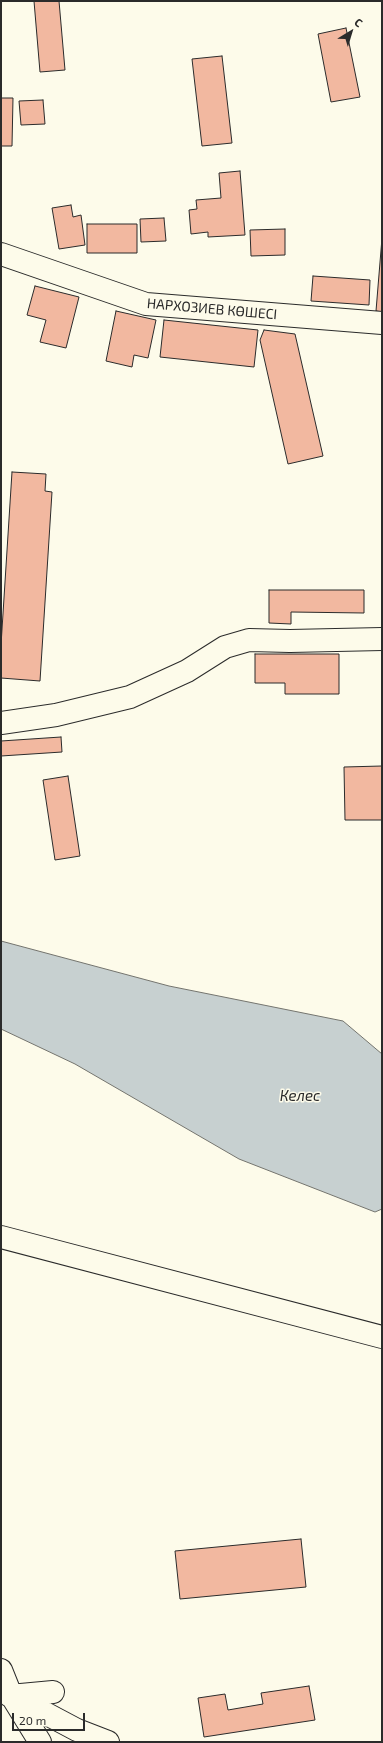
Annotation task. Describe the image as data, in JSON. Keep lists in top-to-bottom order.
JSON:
{
  "streets": {
    "street": ["НАРХОЗИЕВ КӨШЕСІ"]
  },
  "water": ["Келес"],
  "scale_bar": "20 m",
  "north": "top right"
}
